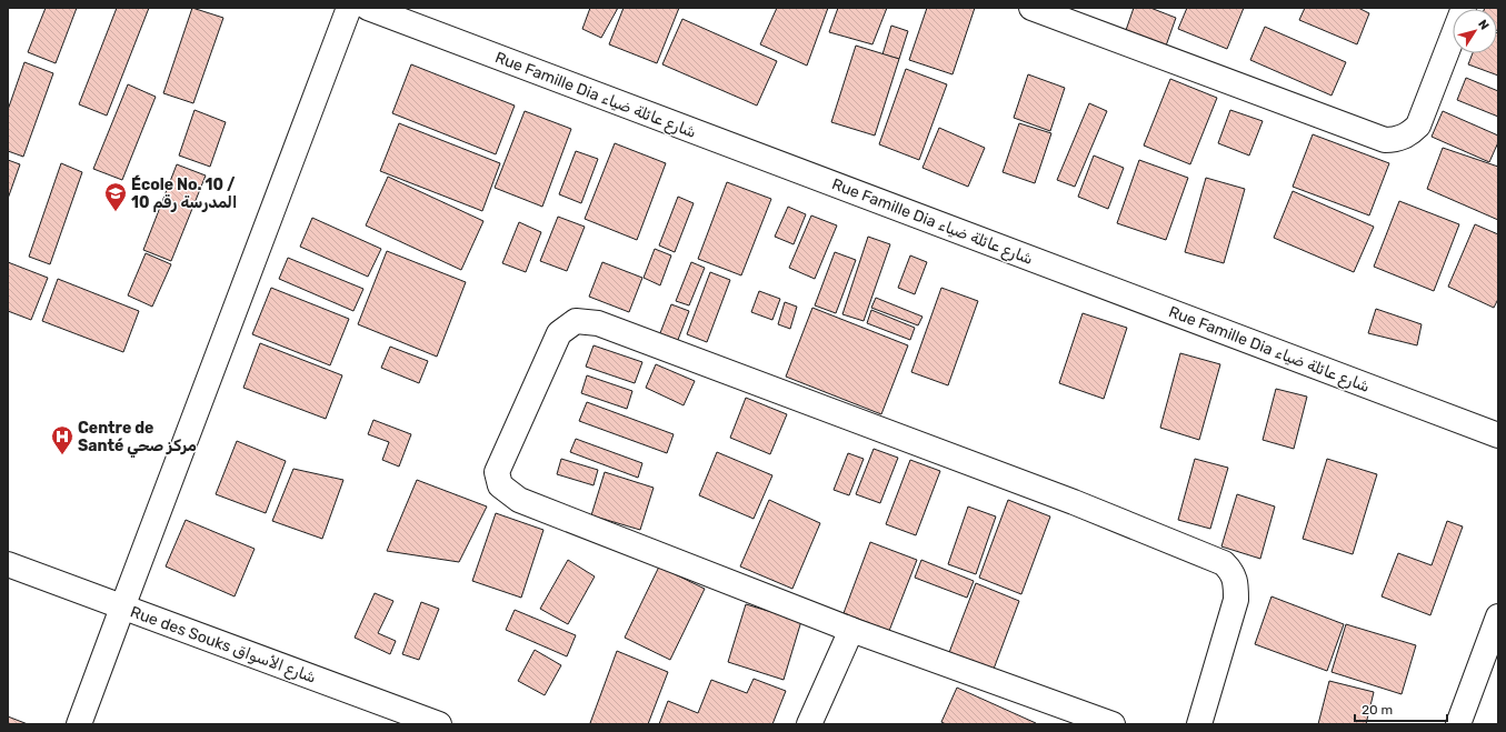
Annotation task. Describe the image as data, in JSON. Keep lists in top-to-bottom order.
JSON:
{
  "streets": {
    "street": ["Rue Famille Dia شارع عائلة ضياء", "Rue des Souks شارع الأسواق"]
  },
  "places": {
    "school or university": ["École No. 10 / المدرسة رقم 10"],
    "hospital": ["Centre de Santé مركز صحي"]
  },
  "scale_bar": "20 m",
  "north": "top right"
}
